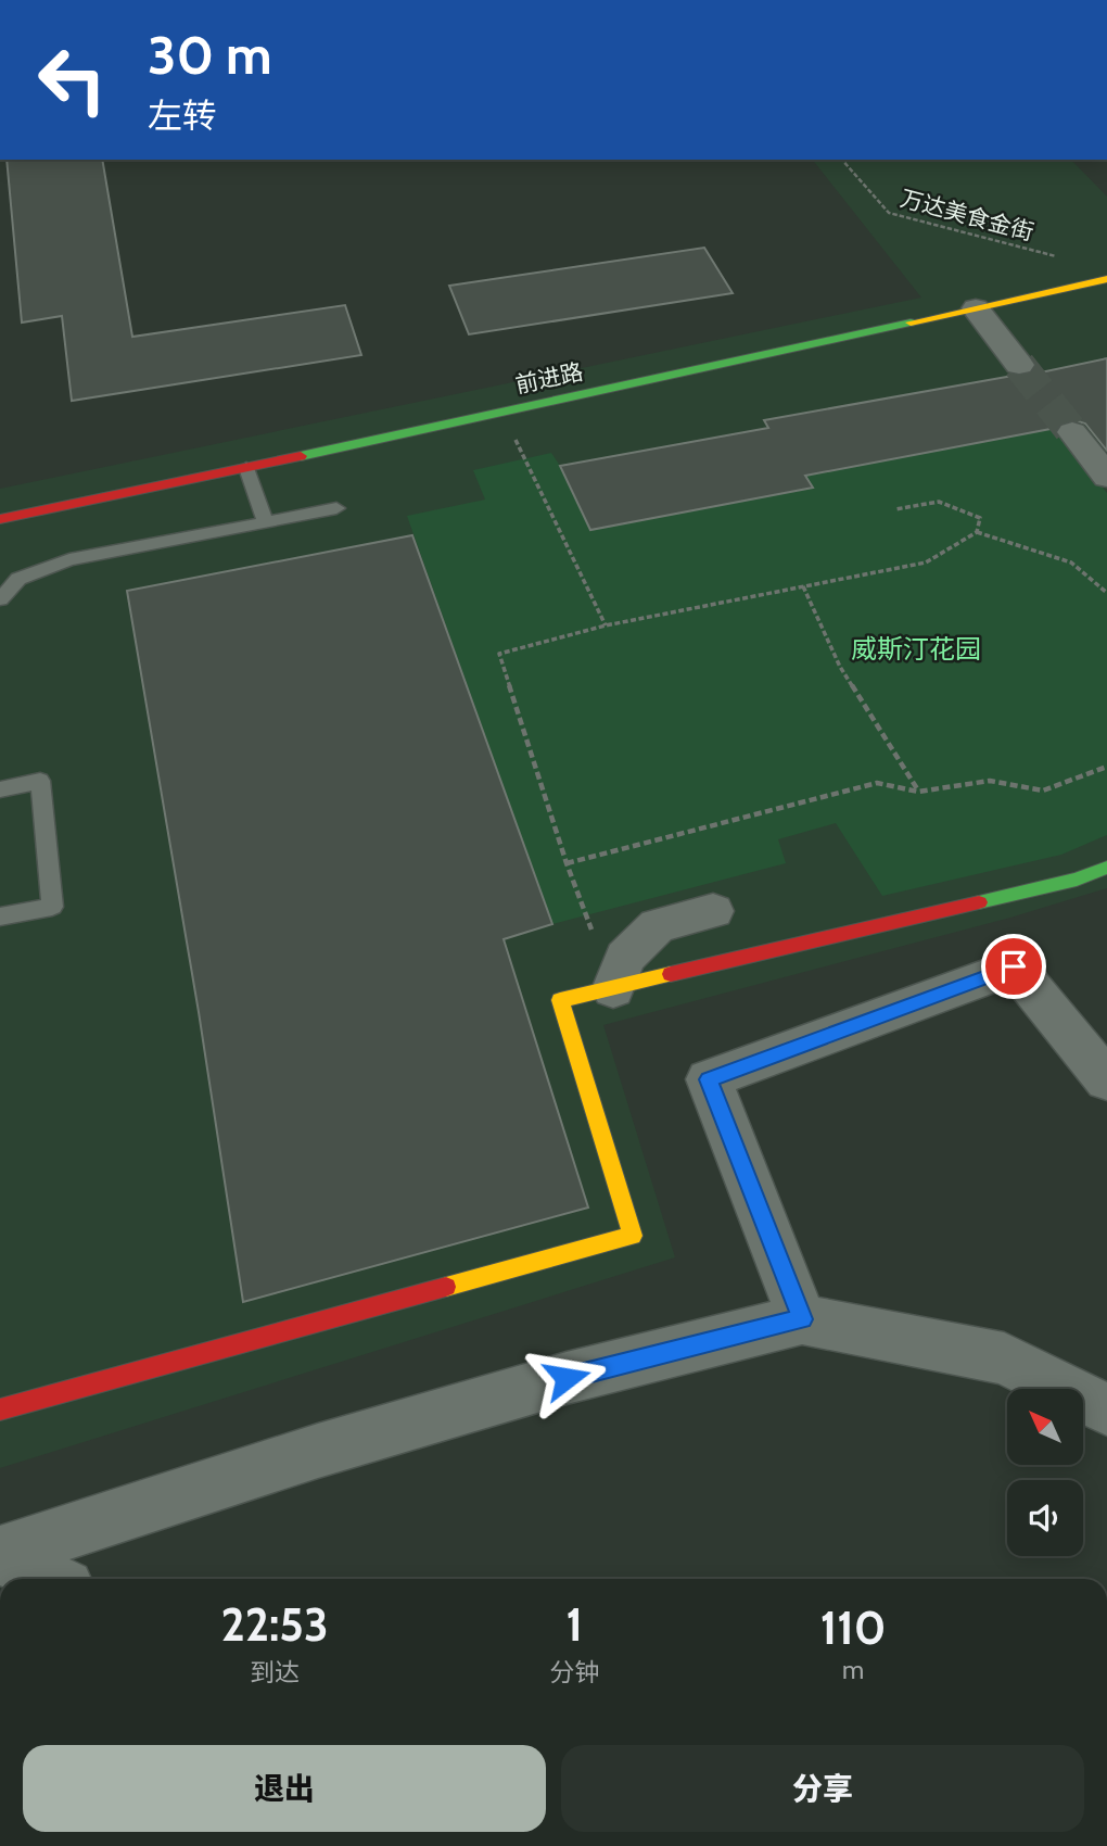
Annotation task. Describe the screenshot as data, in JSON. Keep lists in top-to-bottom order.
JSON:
{
  "streets": {
    "street": ["前进路"],
    "path": ["万达美食金街"]
  },
  "parks": ["威斯汀花园"],
  "north": "top left",
  "page": {
    "turn": ["30 m", "左转"],
    "eta": [
      "22:53",
      "到达",
      "1",
      "分钟",
      "110",
      "m"
    ],
    "buttons": ["退出", "分享"]
  }
}
